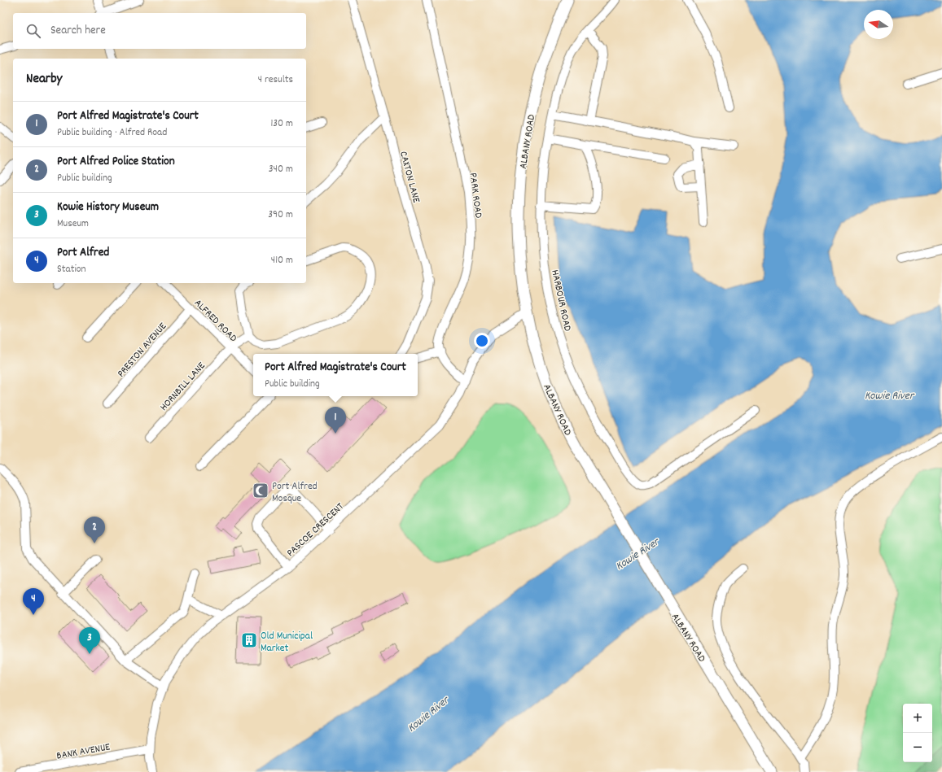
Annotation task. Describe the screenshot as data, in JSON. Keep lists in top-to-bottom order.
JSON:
{
  "streets": {
    "main road": ["ALBANY ROAD"],
    "street": [
      "CAXTON LANE",
      "PARK ROAD",
      "HARBOUR ROAD",
      "ALFRED ROAD",
      "PRESTON AVENUE",
      "HORNBILL LANE",
      "PASCOE CRESCENT",
      "BANK AVENUE"
    ]
  },
  "crossings": [
    ["ALBANY ROAD", "PASCOE CRESCENT"],
    ["ALFRED ROAD", "PRESTON AVENUE"],
    ["ALFRED ROAD", "HORNBILL LANE"],
    ["PASCOE CRESCENT", "BANK AVENUE"]
  ],
  "water": ["Kowie River"],
  "places": {
    "mosque": ["Port Alfred Mosque"],
    "building": ["Old Municipal Market"]
  },
  "north": "left",
  "page": {
    "search": "Search here",
    "heading": ["Nearby", "4 results"],
    "list": [
      {
        "mark": "1",
        "name": "Port Alfred Magistrate's Court",
        "note": "Public building · Alfred Road",
        "value": "130 m"
      },
      {
        "mark": "2",
        "name": "Port Alfred Police Station",
        "note": "Public building",
        "value": "340 m"
      },
      {
        "mark": "3",
        "name": "Kowie History Museum",
        "note": "Museum",
        "value": "390 m"
      },
      {
        "mark": "4",
        "name": "Port Alfred",
        "note": "Station",
        "value": "410 m"
      }
    ],
    "popup": ["Port Alfred Magistrate's Court", "Public building"],
    "pins": [
      "1",
      "2",
      "4",
      "3"
    ],
    "map_buttons": ["+", "−"]
  }
}
